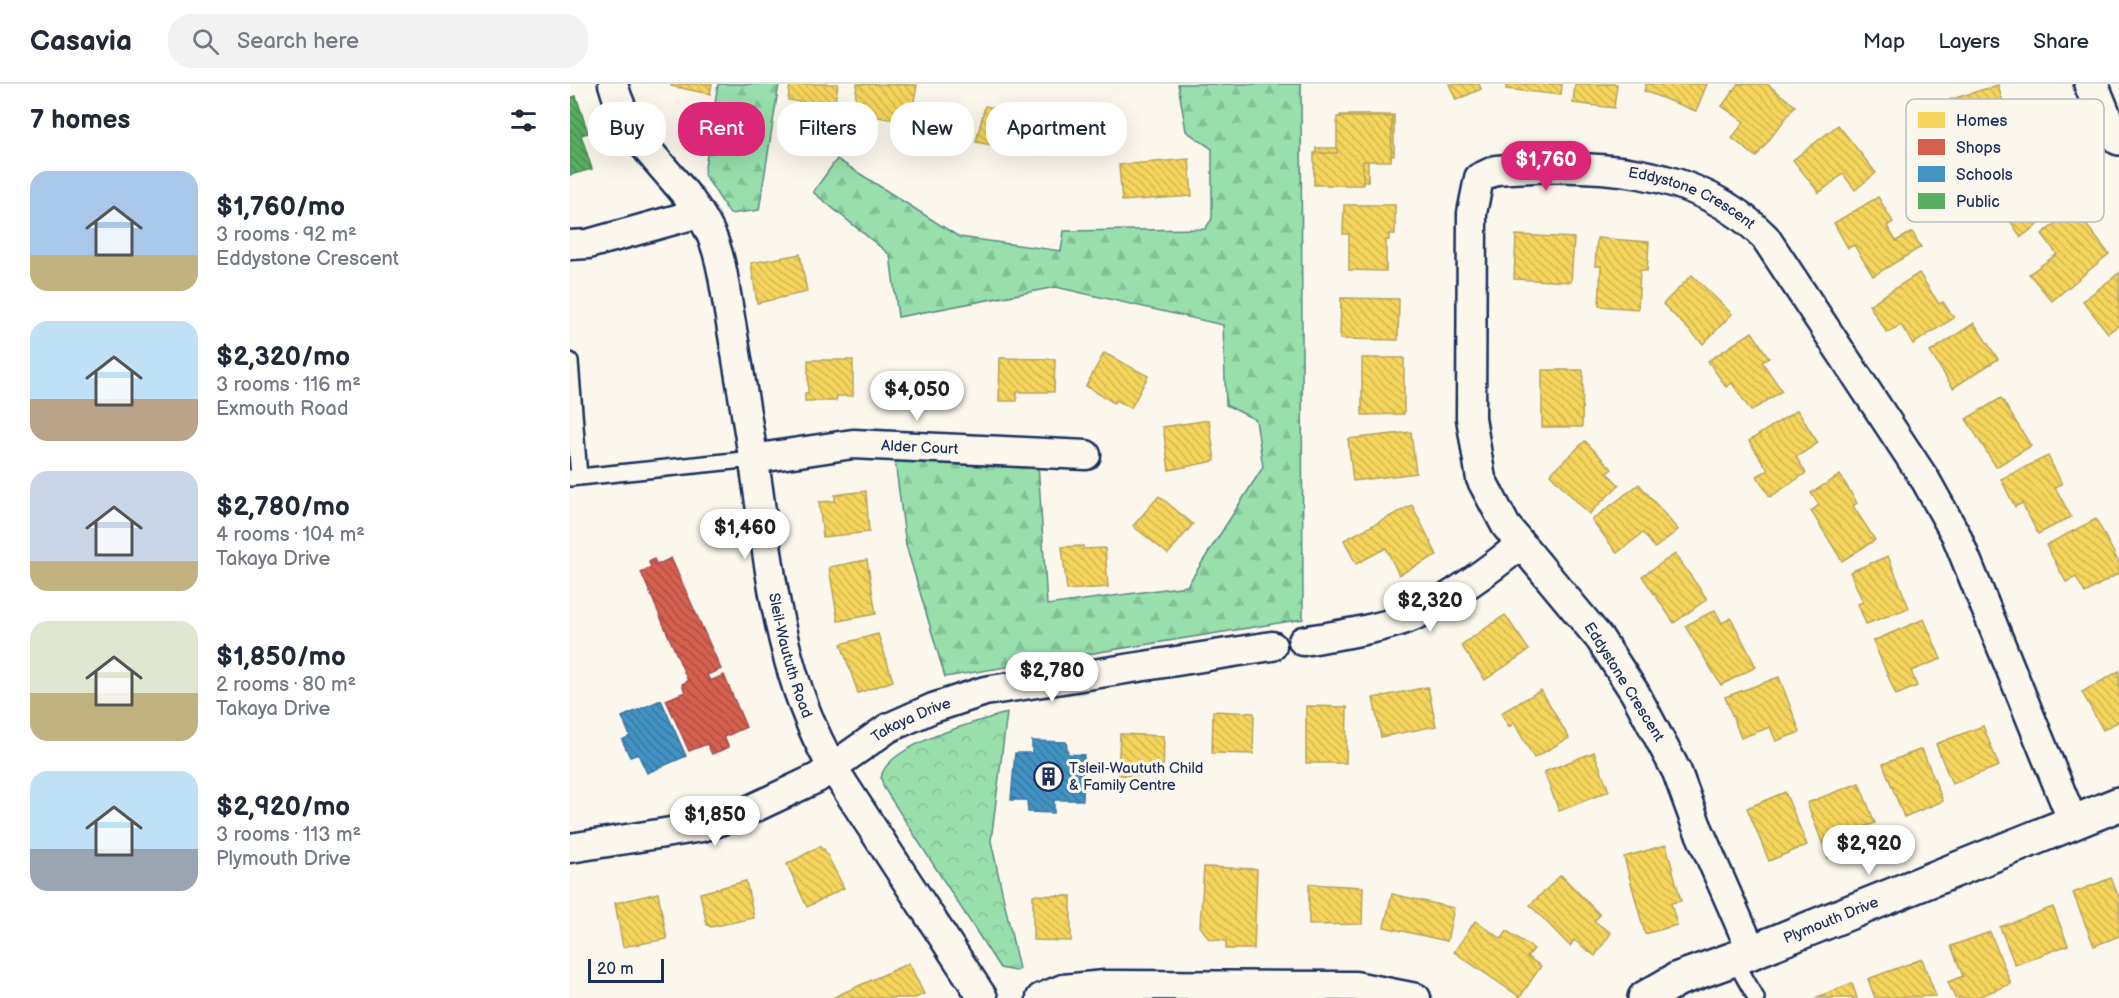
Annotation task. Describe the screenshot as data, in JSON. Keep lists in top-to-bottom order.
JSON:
{
  "streets": {
    "street": [
      "Eddystone Crescent",
      "Alder Court",
      "Sleil-Waututh Road",
      "Takaya Drive",
      "Plymouth Drive"
    ]
  },
  "crossings": [
    ["Eddystone Crescent", "Plymouth Drive"],
    ["Alder Court", "Sleil-Waututh Road"],
    ["Sleil-Waututh Road", "Takaya Drive"]
  ],
  "places": {
    "building": ["Tsleil-Waututh Child & Family Centre"]
  },
  "legend": [
    "Homes",
    "Shops",
    "Schools",
    "Public"
  ],
  "scale_bar": "20 m",
  "page": {
    "header": "Casavia",
    "search": "Search here",
    "nav": ["Map", "Layers", "Share"],
    "heading": "7 homes",
    "chip": [
      "Buy",
      "Rent",
      "Filters",
      "New",
      "Apartment"
    ],
    "price": [
      "$1,760",
      "$4,050",
      "$1,460",
      "$2,320",
      "$2,780",
      "$1,850",
      "$2,920"
    ],
    "list": [
      {
        "name": "$1,760/mo",
        "note": "3 rooms · 92 m² · Eddystone Crescent"
      },
      {
        "name": "$2,320/mo",
        "note": "3 rooms · 116 m² · Exmouth Road"
      },
      {
        "name": "$2,780/mo",
        "note": "4 rooms · 104 m² · Takaya Drive"
      },
      {
        "name": "$1,850/mo",
        "note": "2 rooms · 80 m² · Takaya Drive"
      },
      {
        "name": "$2,920/mo",
        "note": "3 rooms · 113 m² · Plymouth Drive"
      }
    ],
    "scale": "20 m"
  }
}
